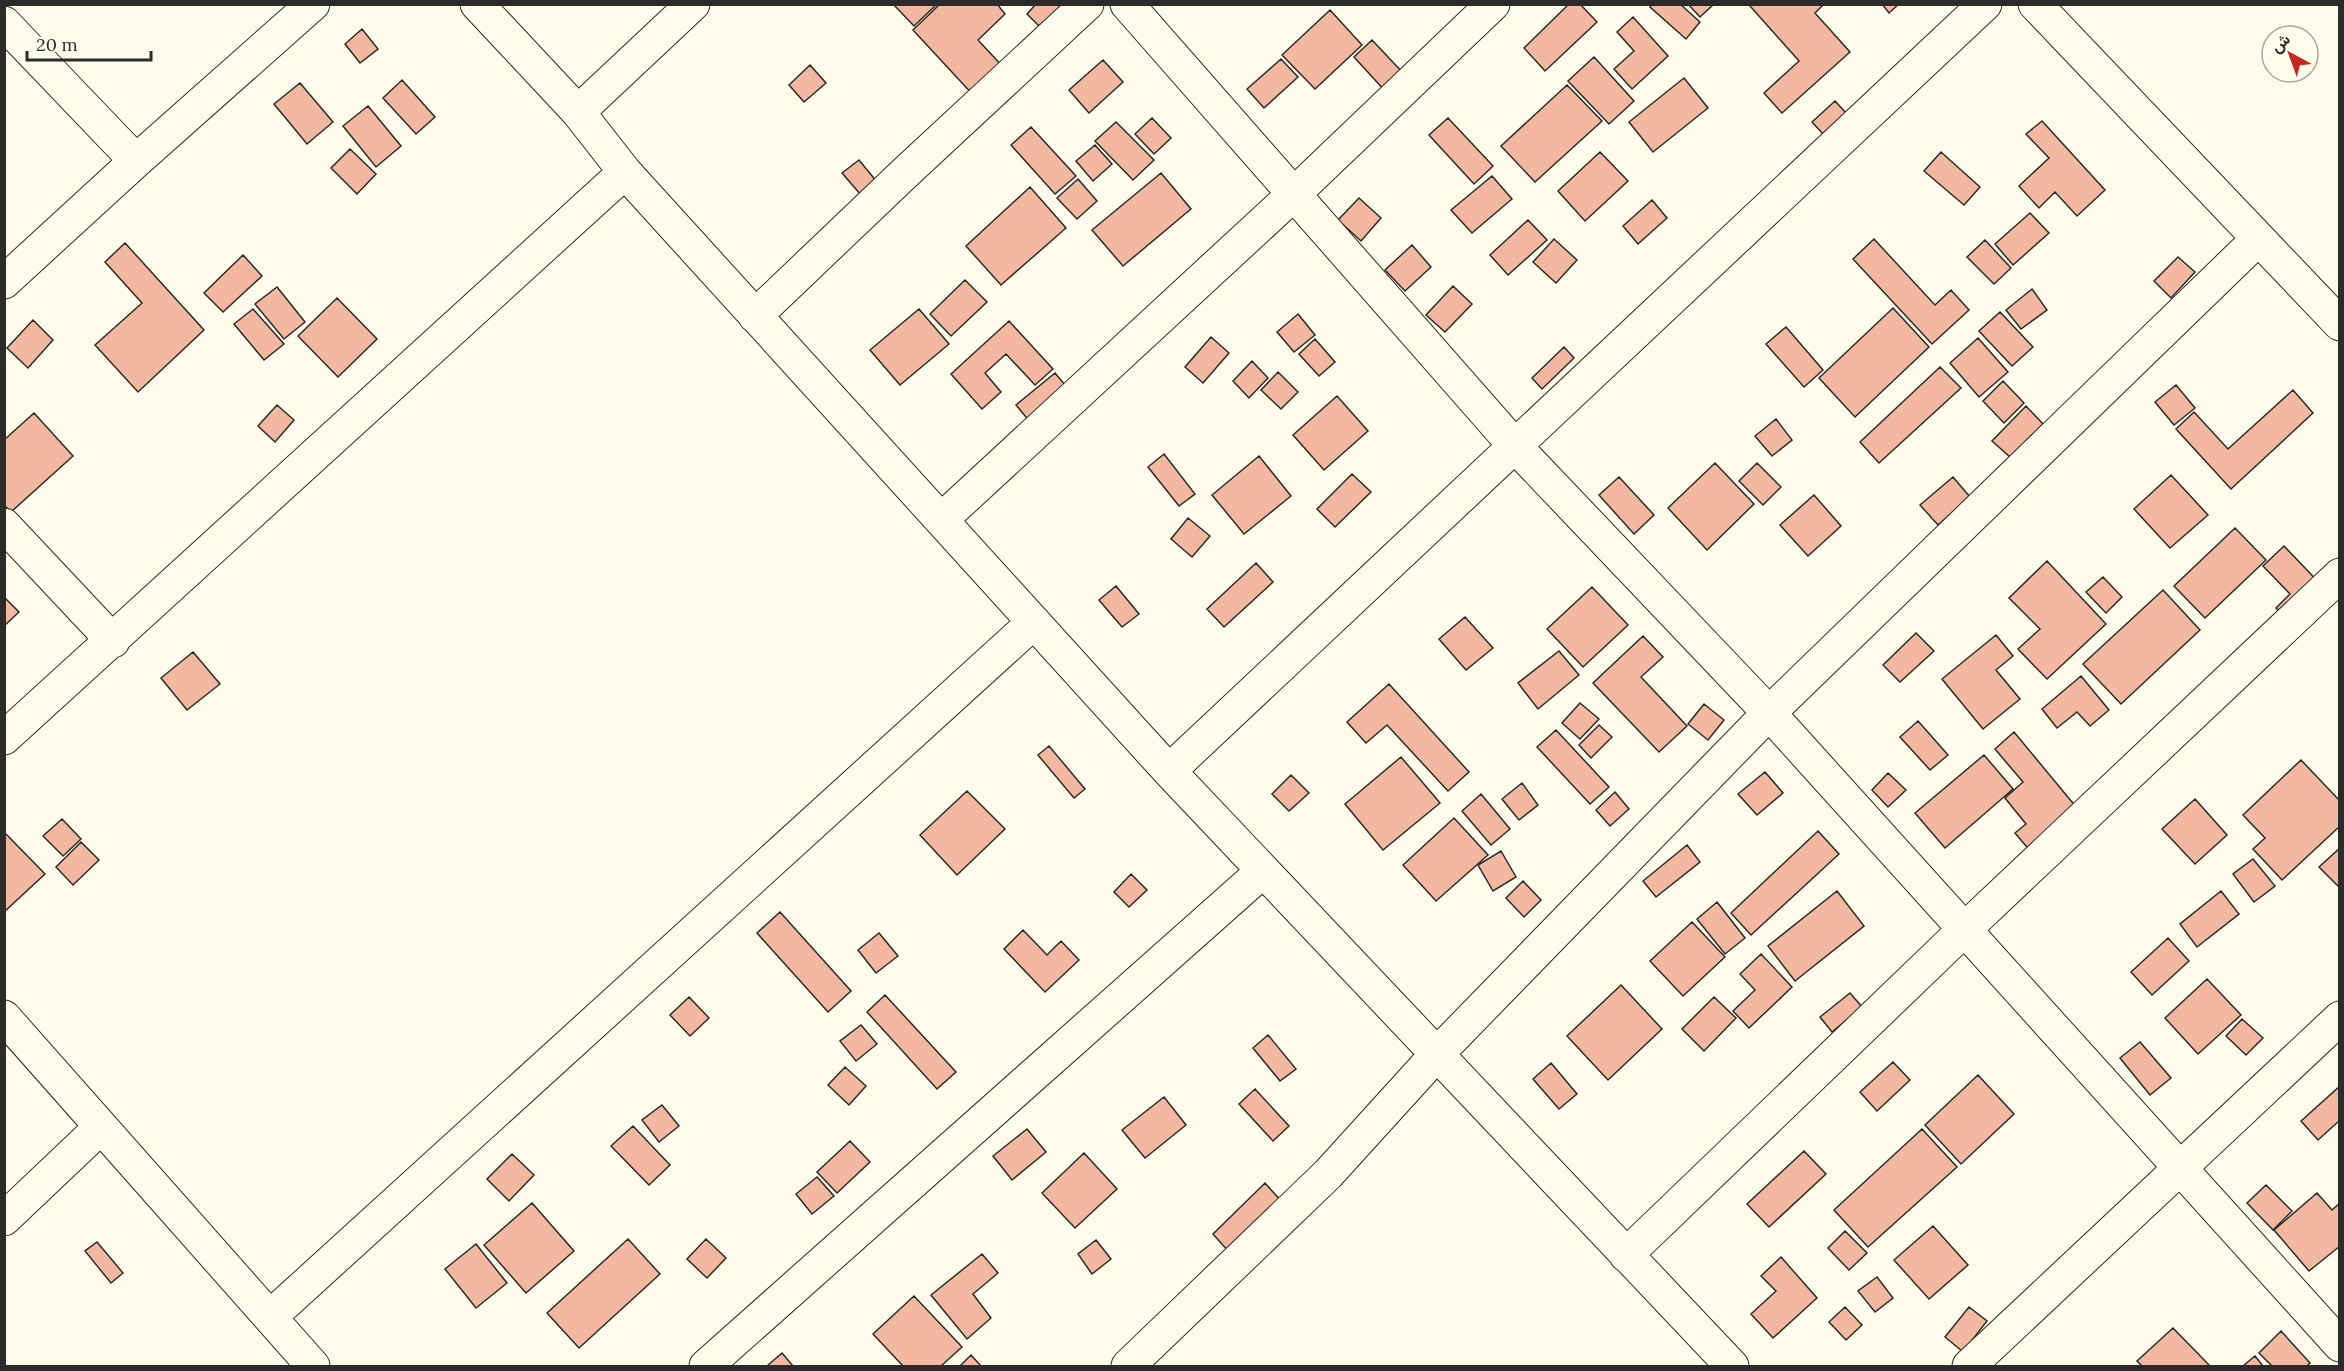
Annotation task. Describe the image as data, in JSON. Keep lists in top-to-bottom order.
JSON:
{
  "scale_bar": "20 m",
  "north": "top left"
}
